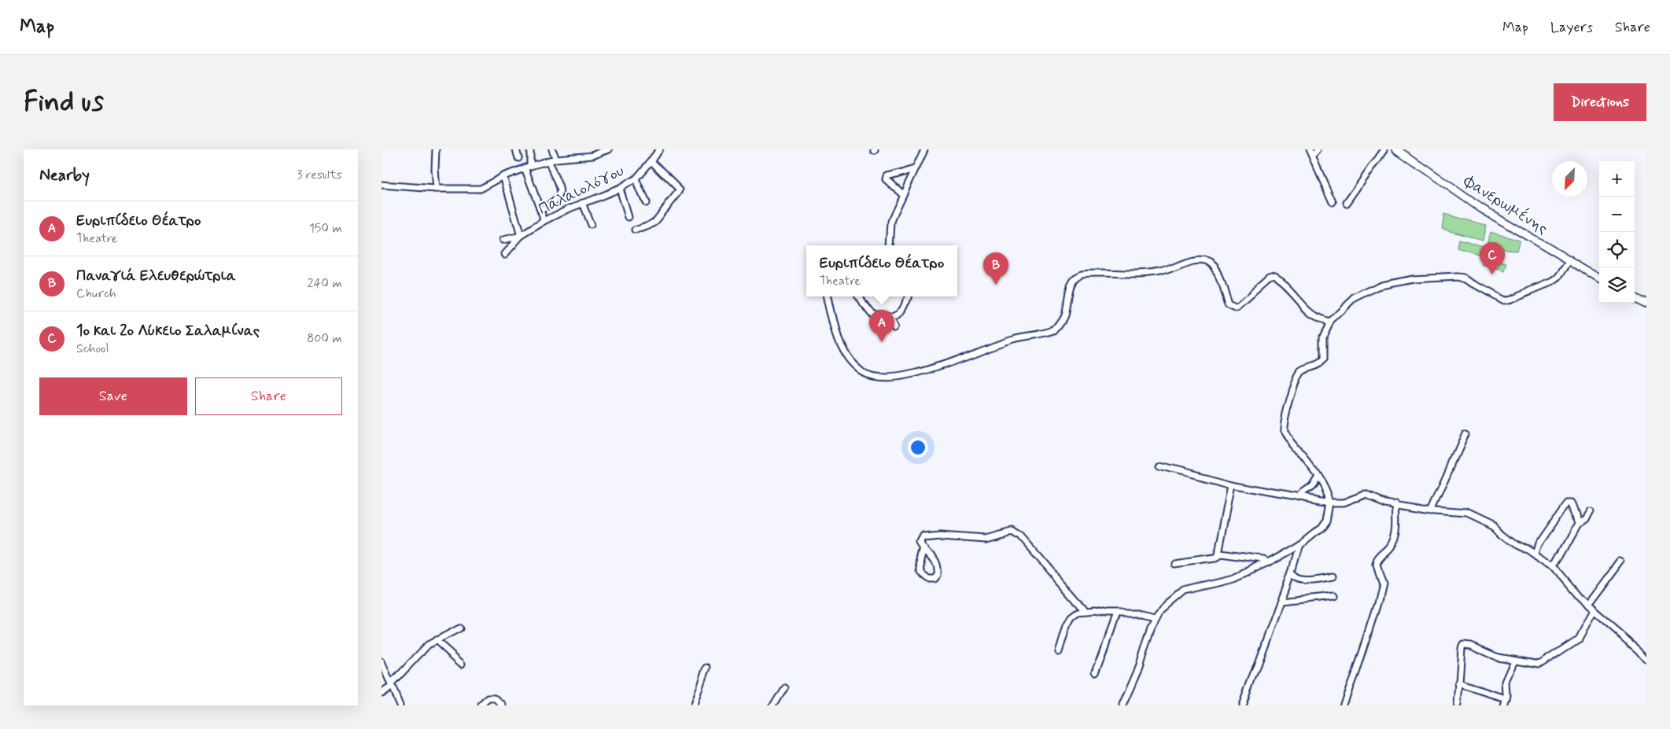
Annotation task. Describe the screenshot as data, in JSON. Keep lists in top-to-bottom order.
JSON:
{
  "streets": {
    "main road": ["Φανερωμένης"],
    "street": ["Παλαιολόγου"]
  },
  "north": "bottom left",
  "page": {
    "header": "Map",
    "nav": ["Map", "Layers", "Share"],
    "buttons": [
      "Directions",
      ["Save", "Share"]
    ],
    "title": "Find us",
    "heading": ["Nearby", "3 results"],
    "map_buttons": ["+", "−"],
    "list": [
      {
        "mark": "A",
        "name": "Ευριπίδειο Θέατρο",
        "note": "Theatre",
        "value": "150 m"
      },
      {
        "mark": "B",
        "name": "Παναγιά Ελευθερώτρια",
        "note": "Church",
        "value": "240 m"
      },
      {
        "mark": "C",
        "name": "1ο και 2ο Λύκειο Σαλαμίνας",
        "note": "School",
        "value": "800 m"
      }
    ],
    "pins": ["C", "B", "A"],
    "popup": ["Ευριπίδειο Θέατρο", "Theatre"]
  }
}
